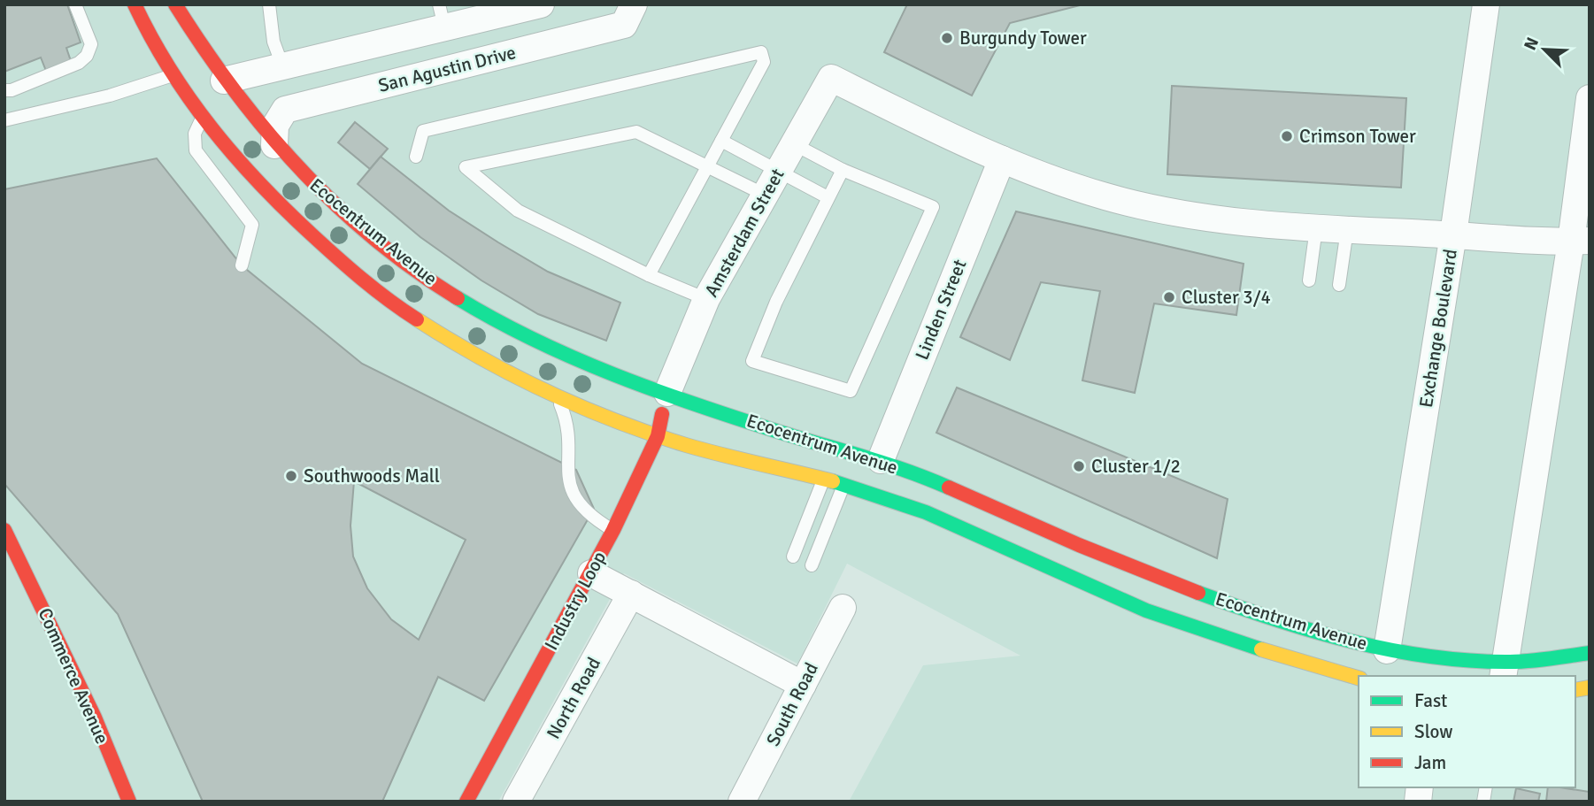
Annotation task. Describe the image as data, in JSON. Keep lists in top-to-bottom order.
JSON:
{
  "streets": {
    "street": [
      "San Agustin Drive",
      "Ecocentrum Avenue",
      "Amsterdam Street",
      "Linden Street",
      "Exchange Boulevard",
      "Industry Loop",
      "Commerce Avenue",
      "North Road",
      "South Road"
    ]
  },
  "crossings": [
    ["San Agustin Drive", "Ecocentrum Avenue"],
    ["Ecocentrum Avenue", "Amsterdam Street"],
    ["Ecocentrum Avenue", "Linden Street"],
    ["Ecocentrum Avenue", "Exchange Boulevard"],
    ["Ecocentrum Avenue", "Industry Loop"],
    ["Amsterdam Street", "Linden Street"],
    ["Amsterdam Street", "Industry Loop"]
  ],
  "places": [
    "Burgundy Tower",
    "Crimson Tower",
    "Cluster 3/4",
    "Cluster 1/2",
    "Southwoods Mall"
  ],
  "legend": ["Fast", "Slow", "Jam"],
  "north": "top left"
}
